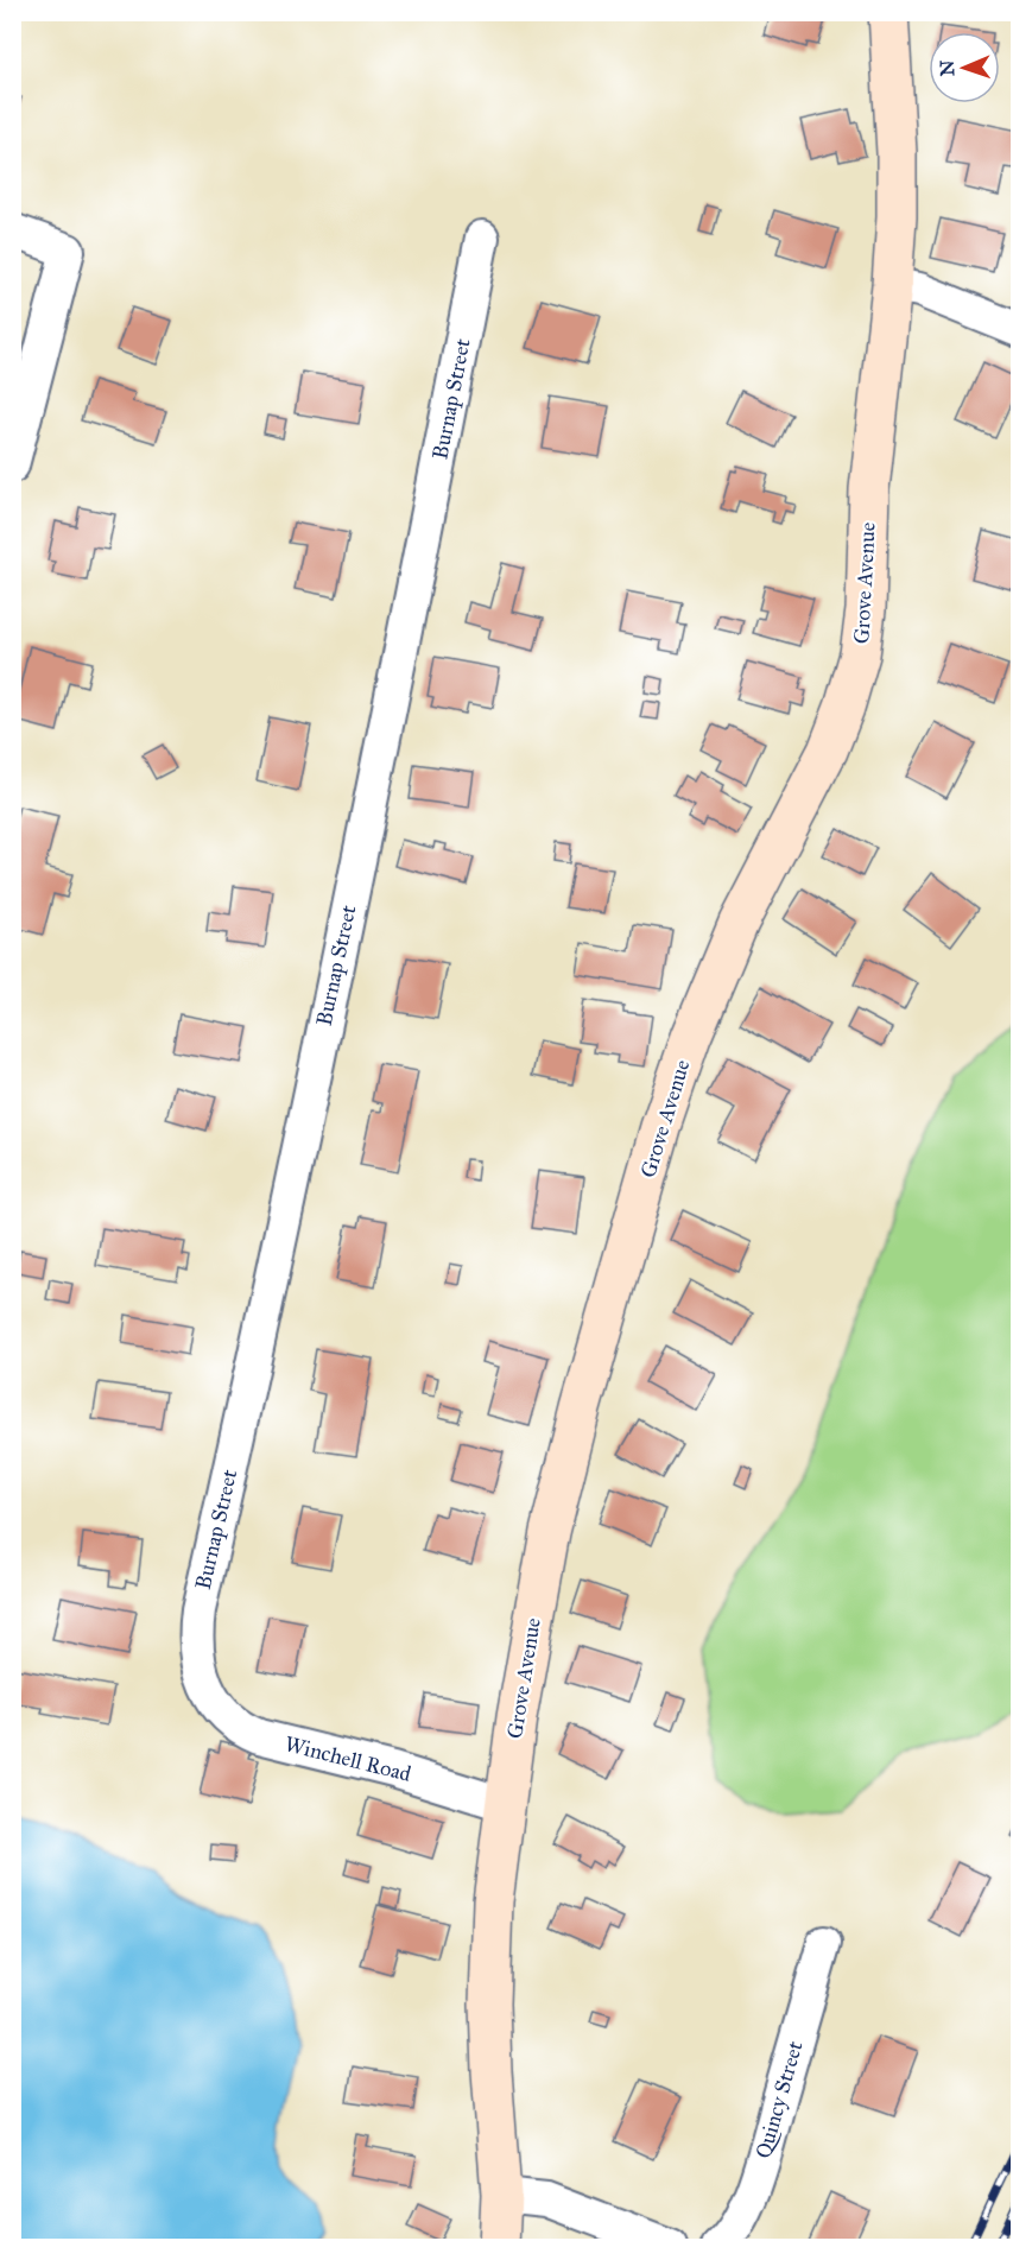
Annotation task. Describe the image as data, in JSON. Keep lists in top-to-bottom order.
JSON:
{
  "streets": {
    "street": [
      "Burnap Street",
      "Grove Avenue",
      "Winchell Road",
      "Quincy Street"
    ]
  },
  "crossings": [
    ["Burnap Street", "Winchell Road"],
    ["Grove Avenue", "Winchell Road"]
  ],
  "north": "left"
}
